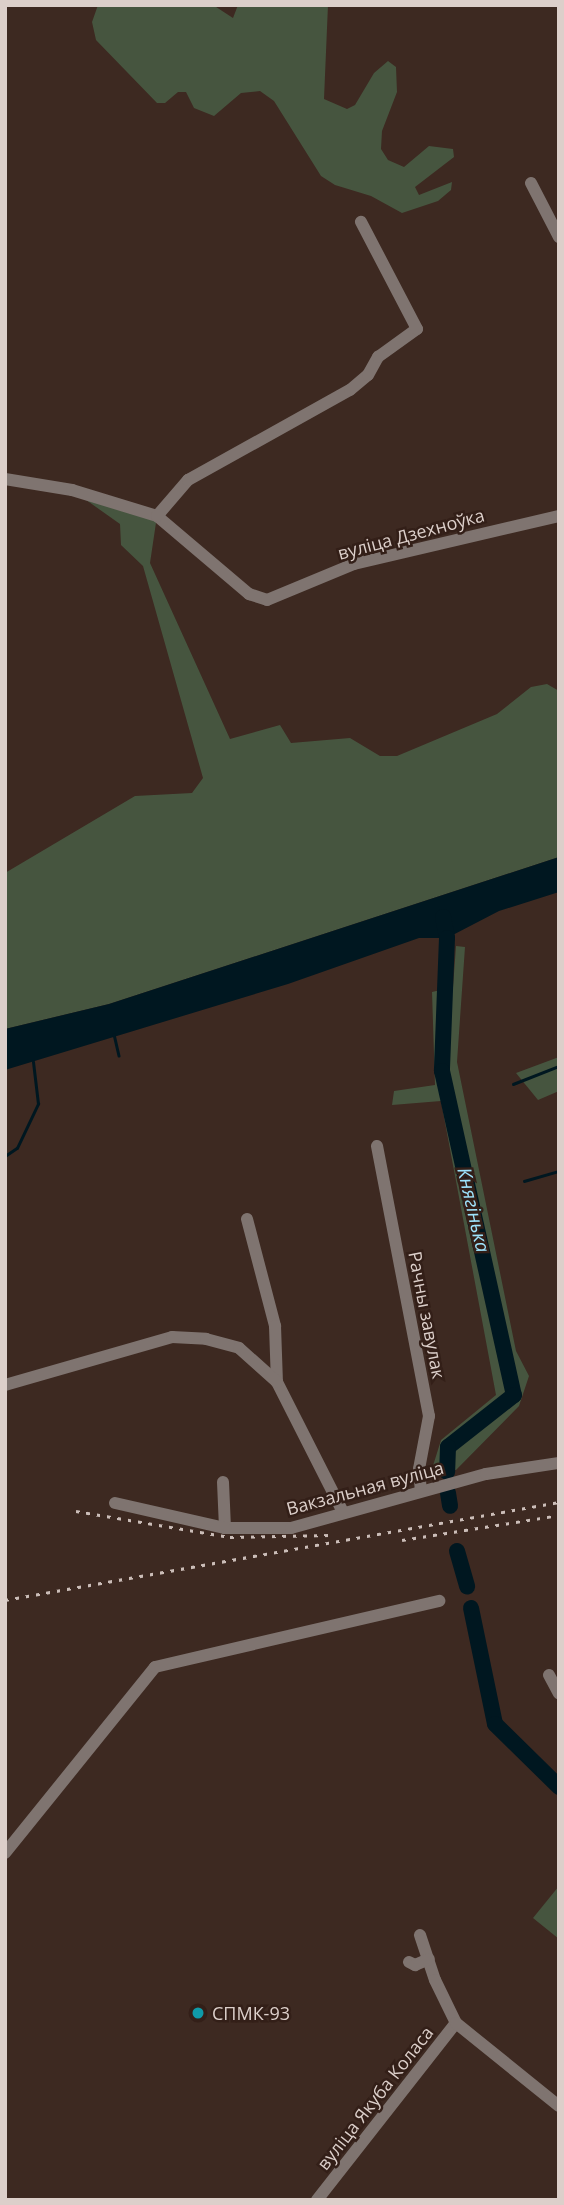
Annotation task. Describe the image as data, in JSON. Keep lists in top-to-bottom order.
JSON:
{
  "streets": {
    "street": [
      "вуліца Дзехноўка",
      "Рачны завулак",
      "Вакзальная вуліца",
      "вуліца Якуба Коласа"
    ]
  },
  "crossings": [
    ["Рачны завулак", "Вакзальная вуліца"]
  ],
  "water": ["Княгінька"],
  "places": ["СПМК-93"]
}
